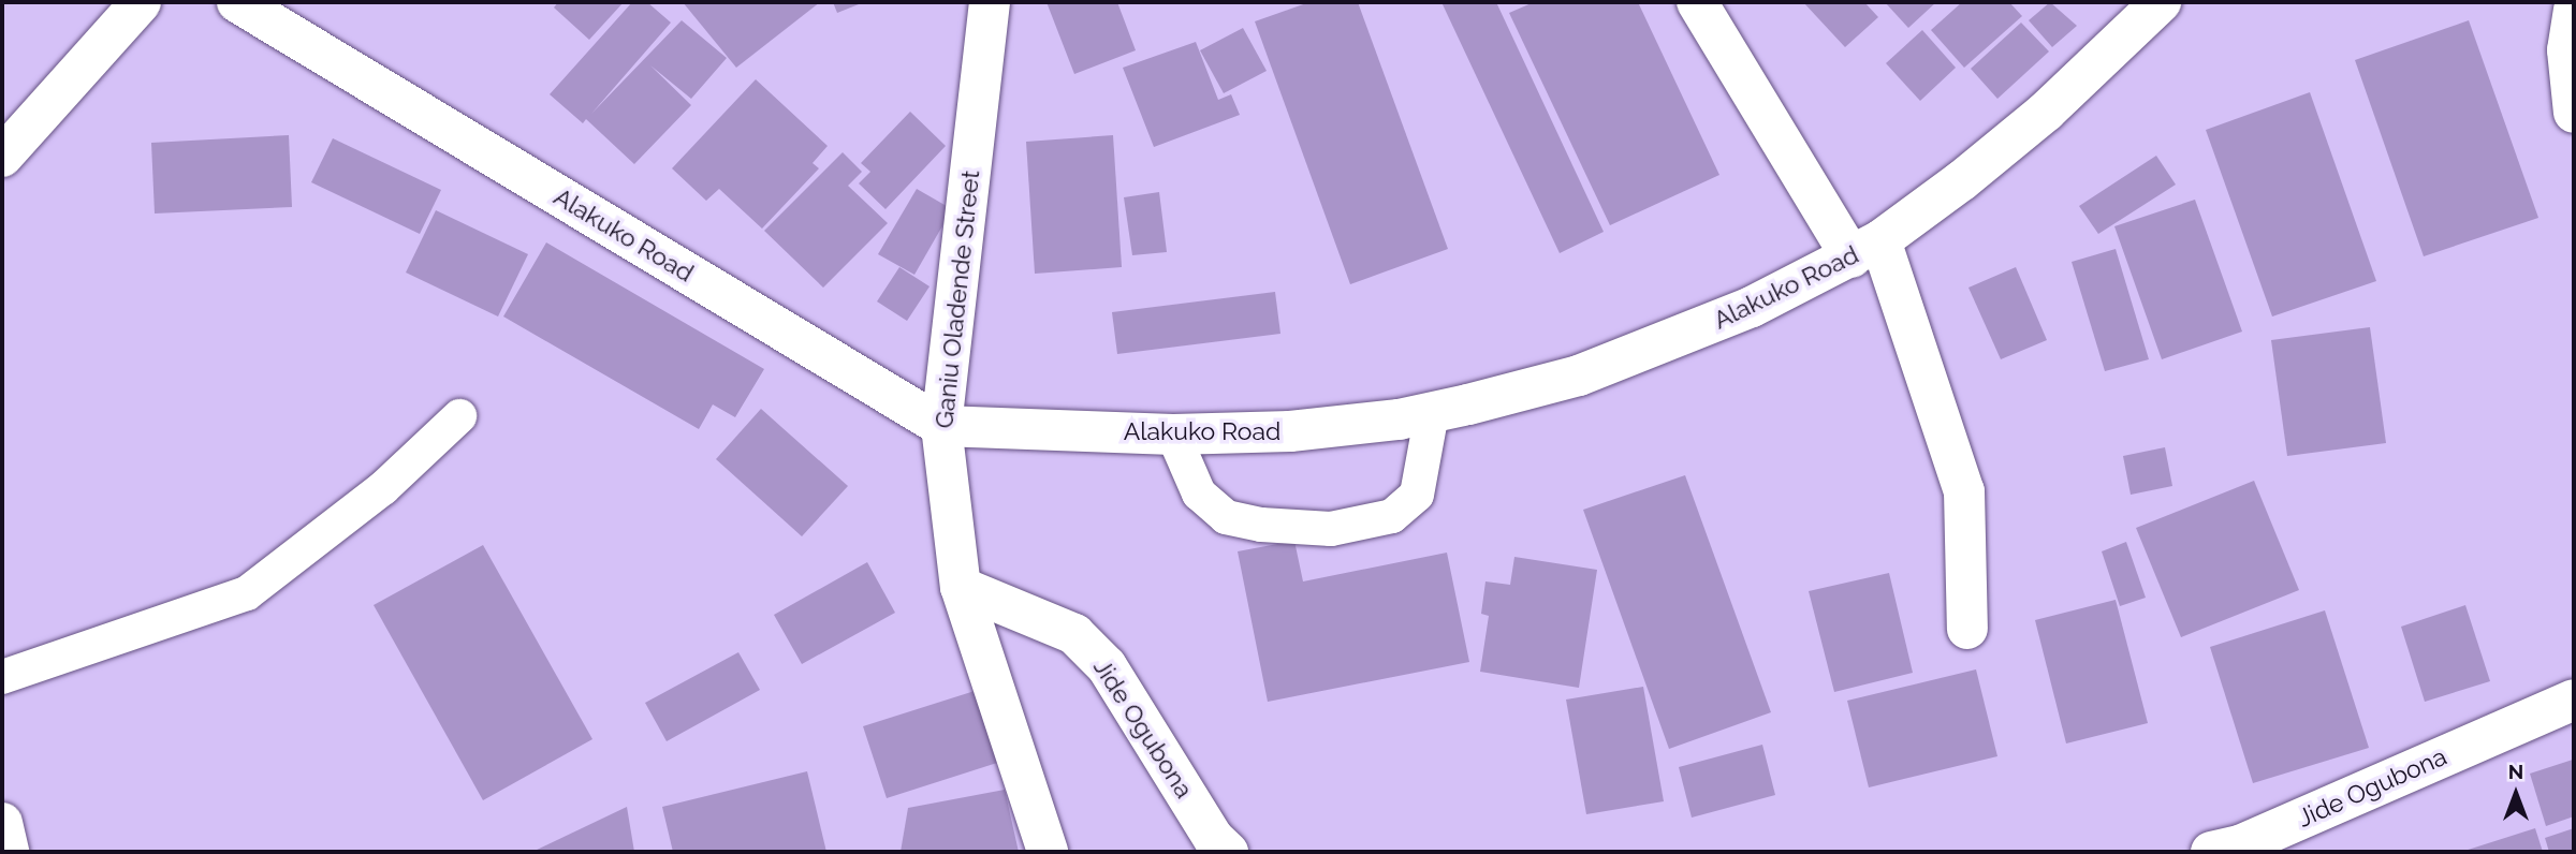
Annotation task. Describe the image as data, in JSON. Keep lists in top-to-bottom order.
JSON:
{
  "streets": {
    "main road": ["Alakuko Road", "Ganiu Oladende Street", "Jide Ogubona"]
  },
  "crossings": [
    ["Alakuko Road", "Ganiu Oladende Street"],
    ["Ganiu Oladende Street", "Jide Ogubona"]
  ],
  "north": "top"
}
